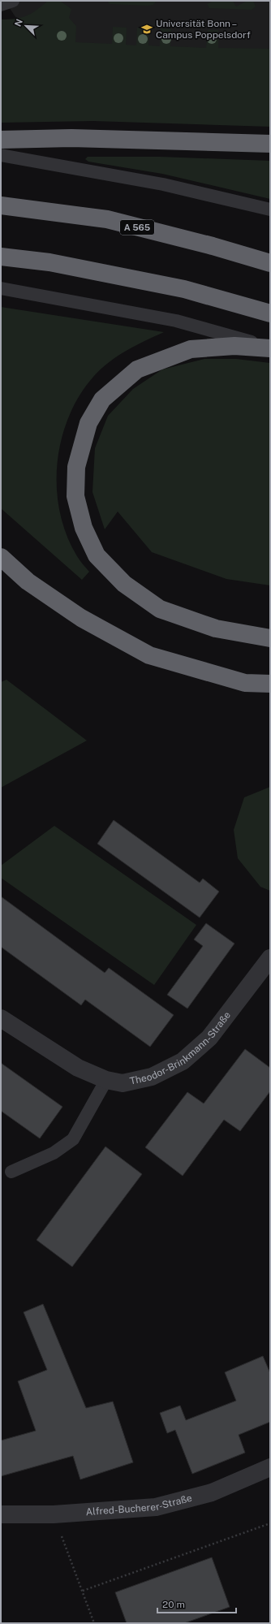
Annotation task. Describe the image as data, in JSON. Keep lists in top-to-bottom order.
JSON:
{
  "streets": {
    "highway": ["A 565"],
    "street": ["Theodor-Brinkmann-Straße", "Alfred-Bucherer-Straße"]
  },
  "places": {
    "school or university": ["Universität Bonn – Campus Poppelsdorf"]
  },
  "scale_bar": "20 m",
  "north": "top left"
}
